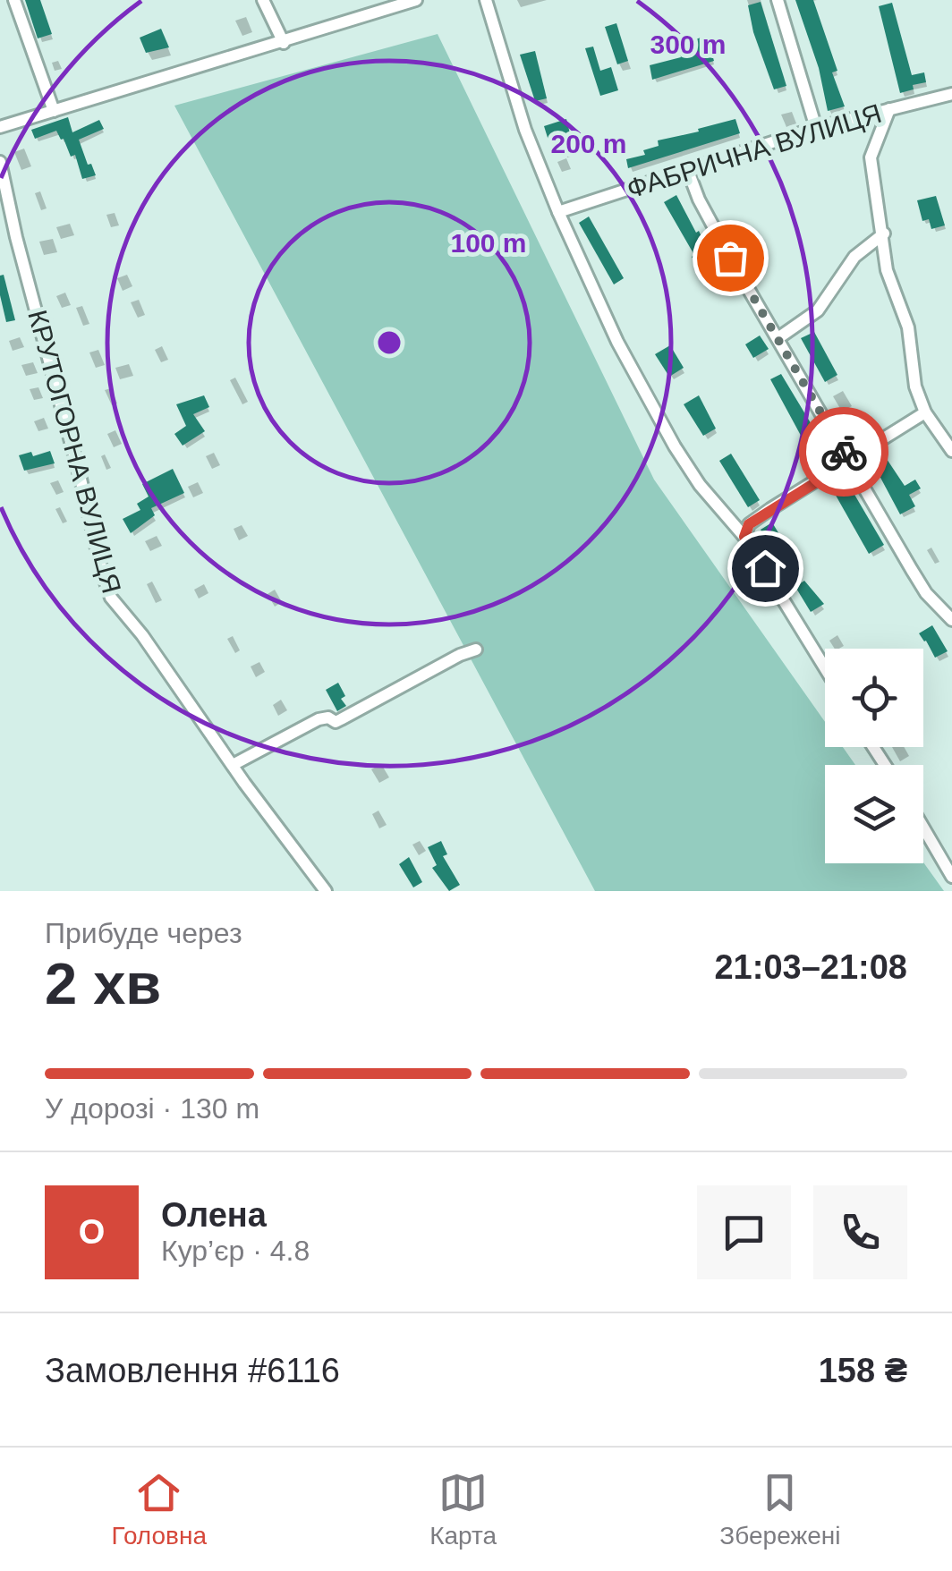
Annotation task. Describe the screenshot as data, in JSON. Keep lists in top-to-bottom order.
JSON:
{
  "streets": {
    "street": ["ФАБРИЧНА ВУЛИЦЯ", "КРУТОГОРНА ВУЛИЦЯ"]
  },
  "page": {
    "heading": ["2 хв", "Прибуде через", "21:03–21:08"],
    "panel": [
      "Олена",
      "Кур’єр · 4.8",
      "Замовлення #6116",
      "158 ₴"
    ],
    "bar": "У дорозі · 130 m",
    "round": "О",
    "tabs": ["Головна", "Карта", "Збережені"]
  },
  "rings": ["300 m", "200 m", "100 m"]
}
